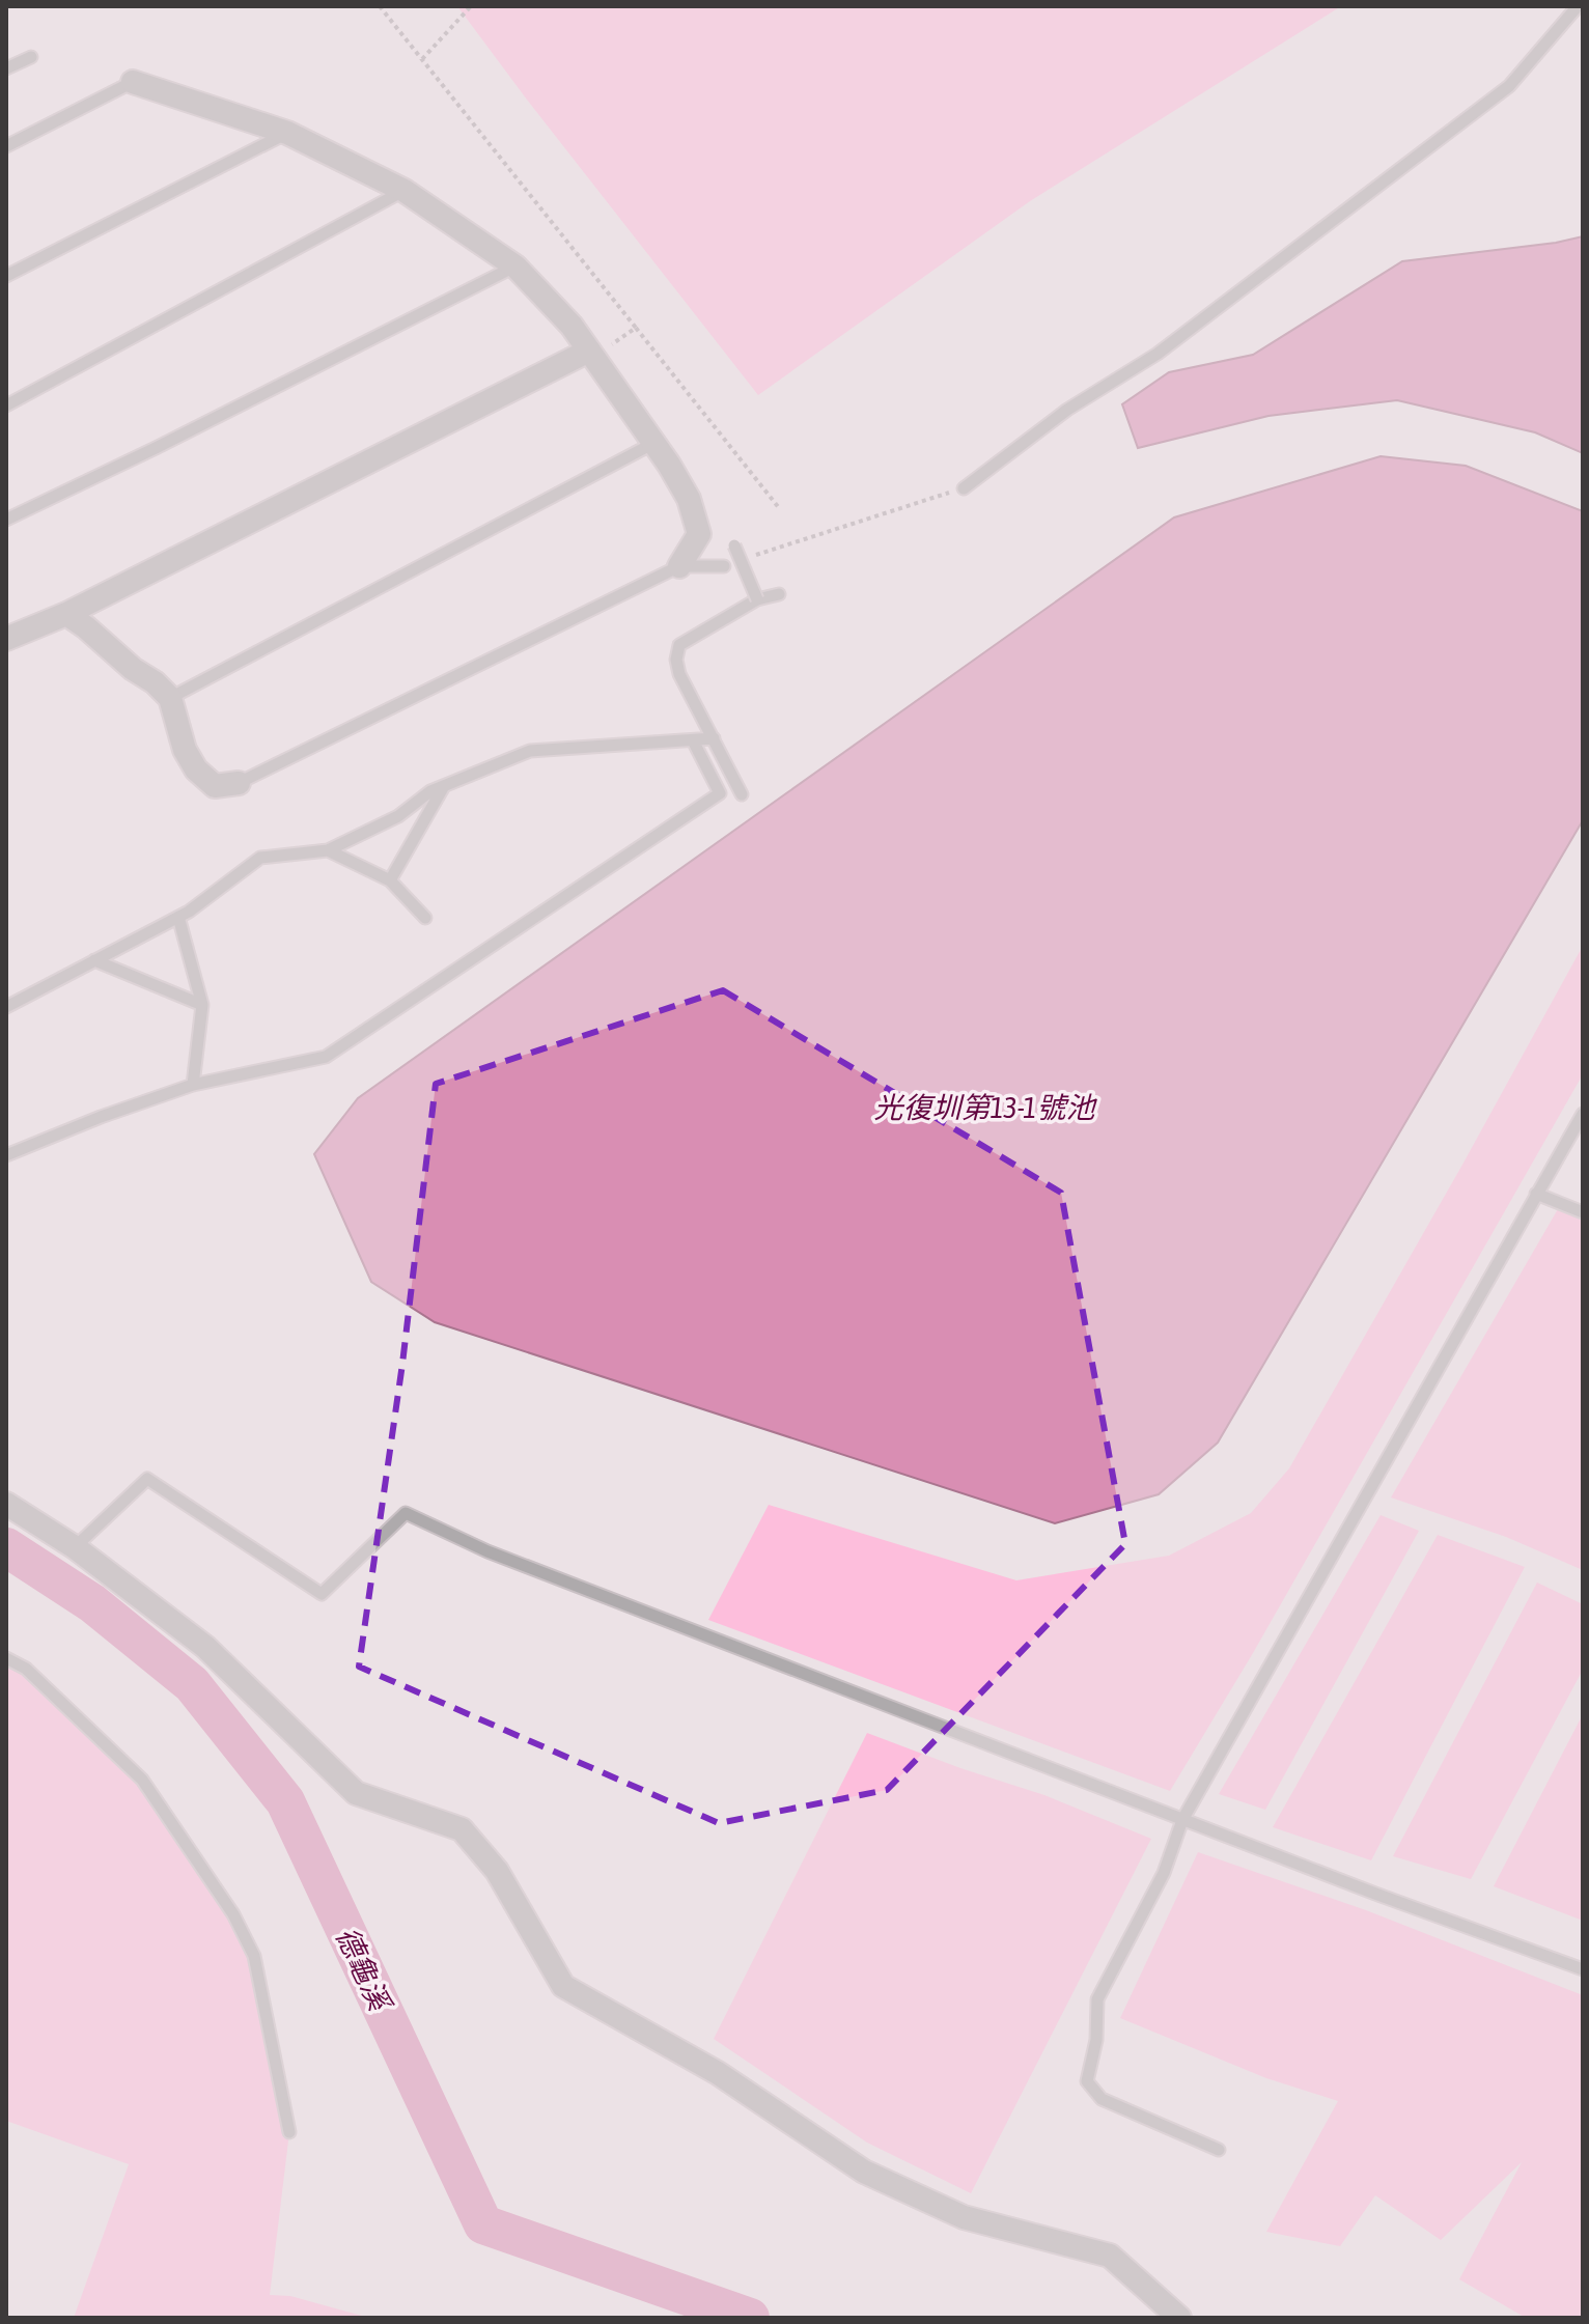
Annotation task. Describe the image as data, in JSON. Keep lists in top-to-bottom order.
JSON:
{
  "water": ["光復圳第13-1號池", "德龜溪"]
}
